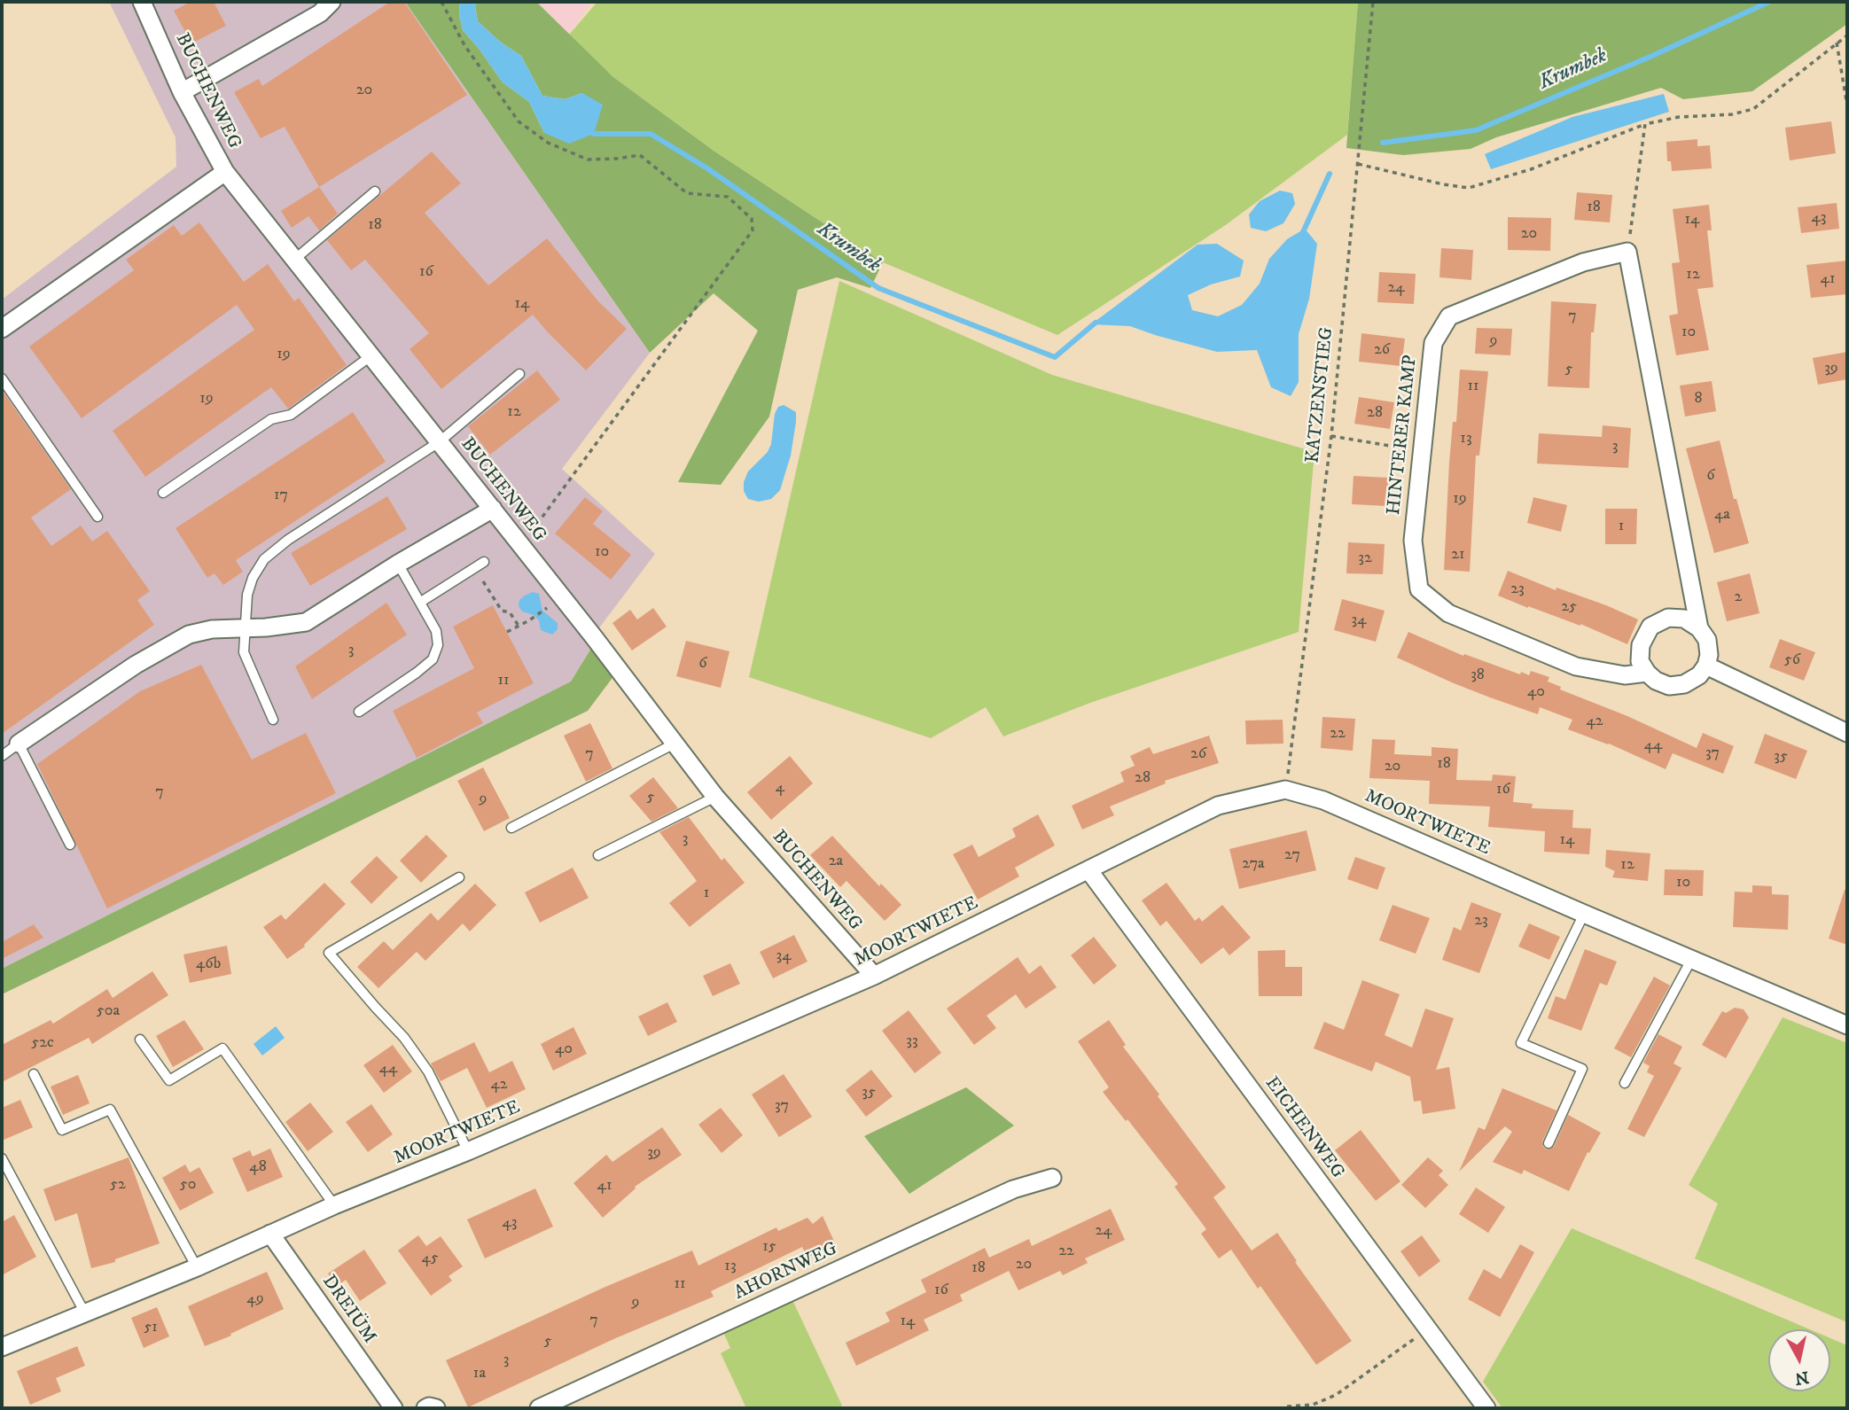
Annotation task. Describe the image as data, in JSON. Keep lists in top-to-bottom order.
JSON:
{
  "streets": {
    "street": [
      "BUCHENWEG",
      "HINTERER KAMP",
      "MOORTWIETE",
      "EICHENWEG",
      "AHORNWEG",
      "DREIÜM"
    ],
    "path": ["KATZENSTIEG"]
  },
  "crossings": [
    ["BUCHENWEG", "MOORTWIETE"],
    ["KATZENSTIEG", "MOORTWIETE"],
    ["MOORTWIETE", "EICHENWEG"],
    ["MOORTWIETE", "DREIÜM"]
  ],
  "water": ["Krumbek"],
  "house_numbers": [
    "20",
    "18",
    "43",
    "14",
    "18",
    "20",
    "16",
    "12",
    "41",
    "24",
    "14",
    "7",
    "10",
    "9",
    "26",
    "19",
    "39",
    "5",
    "11",
    "19",
    "8",
    "12",
    "28",
    "13",
    "3",
    "6",
    "17",
    "19",
    "4a",
    "1",
    "10",
    "21",
    "32",
    "23",
    "2",
    "25",
    "34",
    "3",
    "56",
    "6",
    "38",
    "11",
    "40",
    "42",
    "22",
    "44",
    "37",
    "7",
    "26",
    "35",
    "18",
    "20",
    "28",
    "4",
    "16",
    "7",
    "5",
    "9",
    "3",
    "14",
    "27",
    "2a",
    "27a",
    "12",
    "10",
    "1",
    "23",
    "34",
    "46b",
    "50a",
    "33",
    "52c",
    "40",
    "44",
    "42",
    "35",
    "37",
    "39",
    "48",
    "52",
    "50",
    "41",
    "43",
    "24",
    "15",
    "22",
    "45",
    "20",
    "13",
    "18",
    "11",
    "16",
    "49",
    "9",
    "7",
    "14",
    "51",
    "5",
    "3",
    "1a"
  ],
  "north": "bottom"
}
